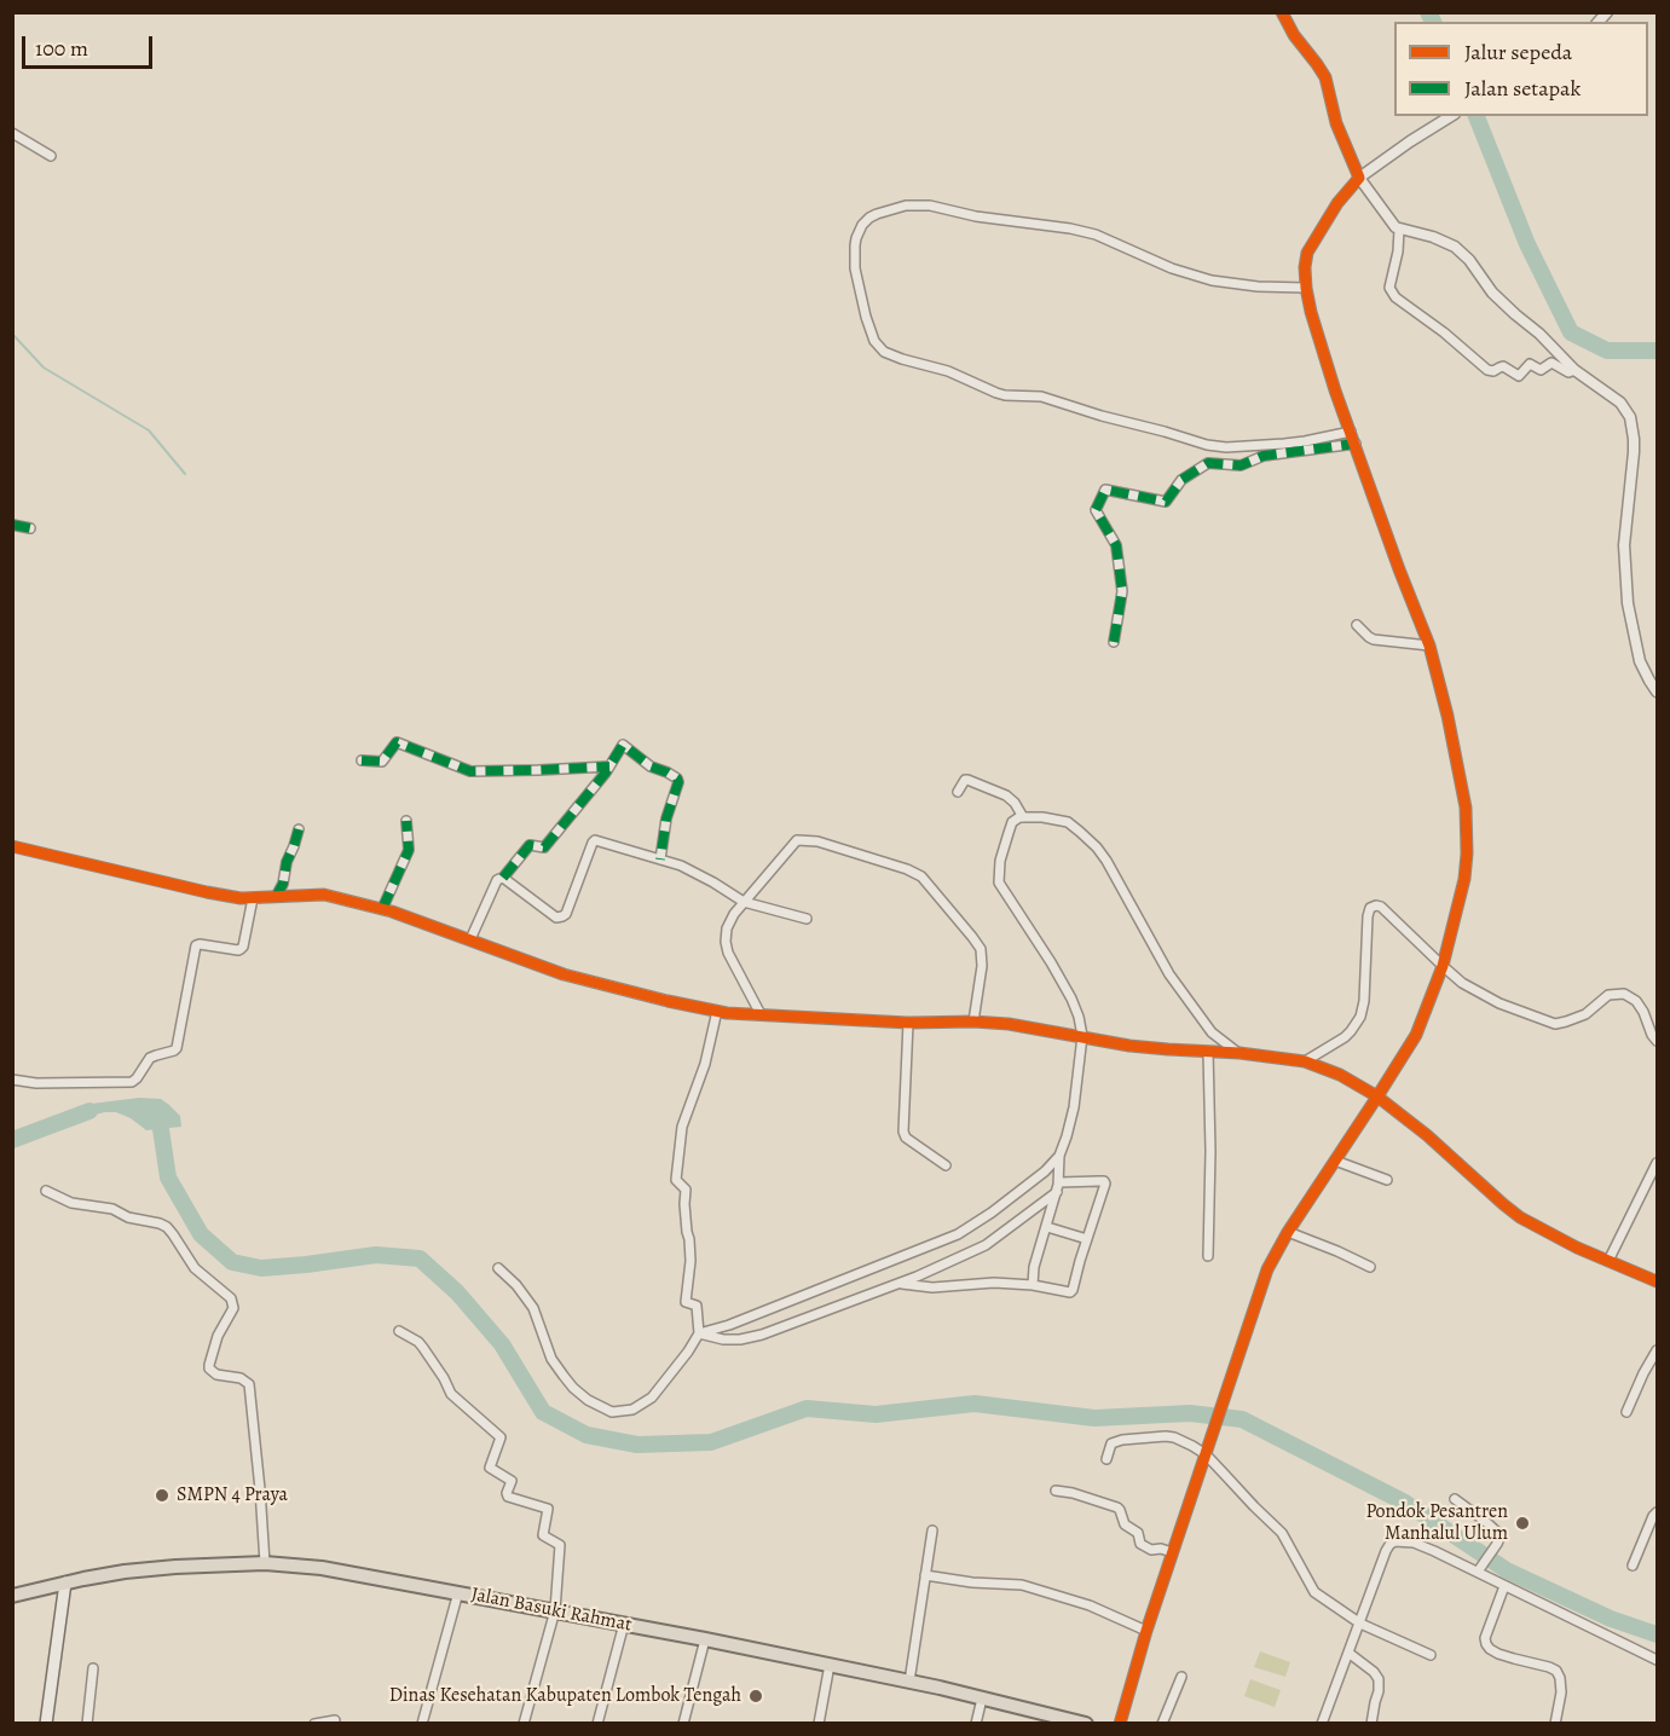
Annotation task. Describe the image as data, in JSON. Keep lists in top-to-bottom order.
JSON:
{
  "streets": {
    "main road": ["Jalan Basuki Rahmat"]
  },
  "places": ["SMPN 4 Praya", "Pondok Pesantren Manhalul Ulum", "Dinas Kesehatan Kabupaten Lombok Tengah"],
  "legend": ["Jalur sepeda", "Jalan setapak"],
  "scale_bar": "100 m"
}
